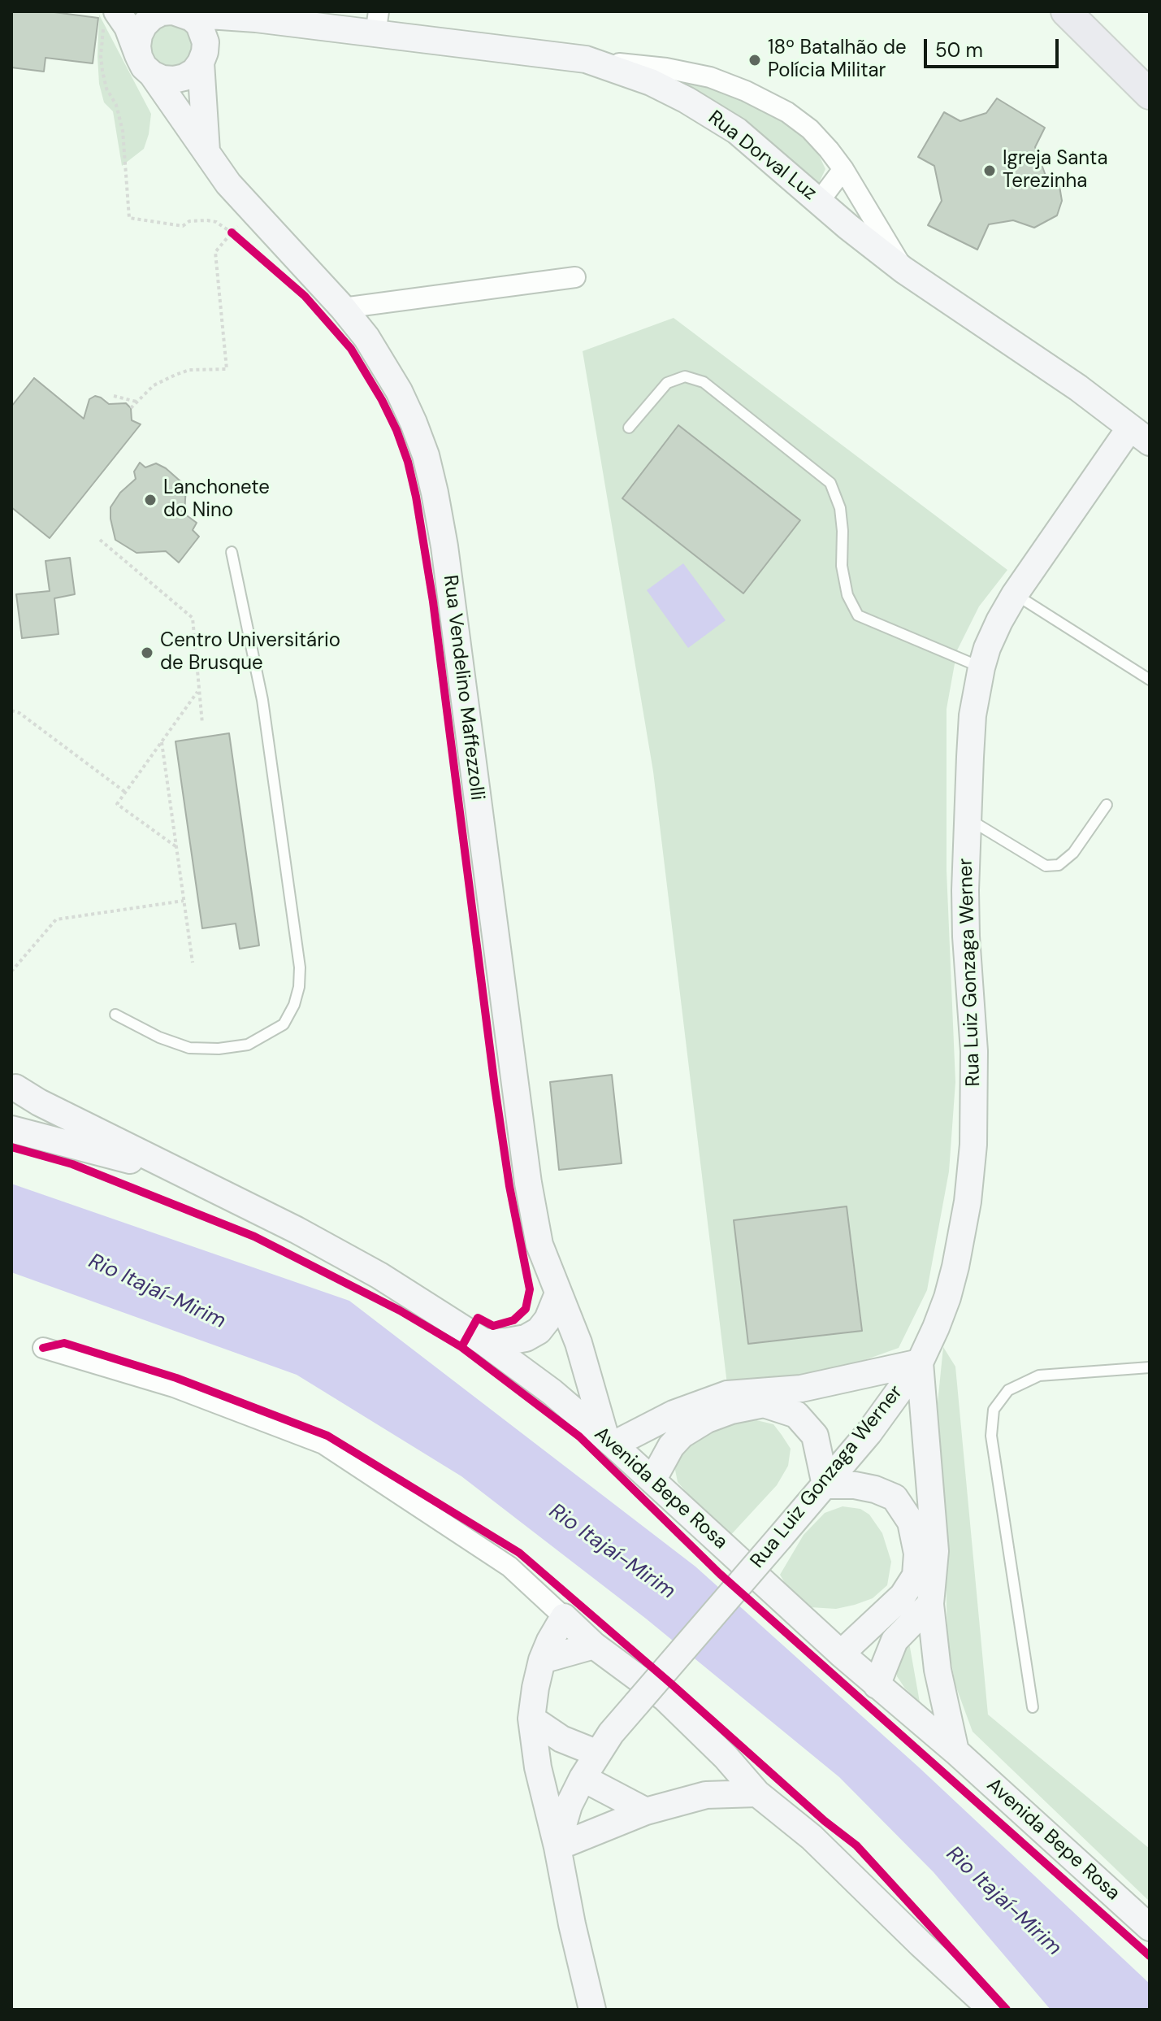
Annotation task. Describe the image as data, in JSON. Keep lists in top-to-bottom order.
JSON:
{
  "streets": {
    "main road": [
      "Rua Dorval Luz",
      "Rua Vendelino Maffezzolli",
      "Rua Luiz Gonzaga Werner",
      "Avenida Bepe Rosa"
    ]
  },
  "crossings": [
    ["Rua Dorval Luz", "Rua Vendelino Maffezzolli"],
    ["Rua Dorval Luz", "Rua Luiz Gonzaga Werner"],
    ["Rua Vendelino Maffezzolli", "Avenida Bepe Rosa"]
  ],
  "water": ["Rio Itajaí-Mirim"],
  "places": [
    "18º Batalhão de Polícia Militar",
    "Igreja Santa Terezinha",
    "Lanchonete do Nino",
    "Centro Universitário de Brusque"
  ],
  "scale_bar": "50 m"
}
